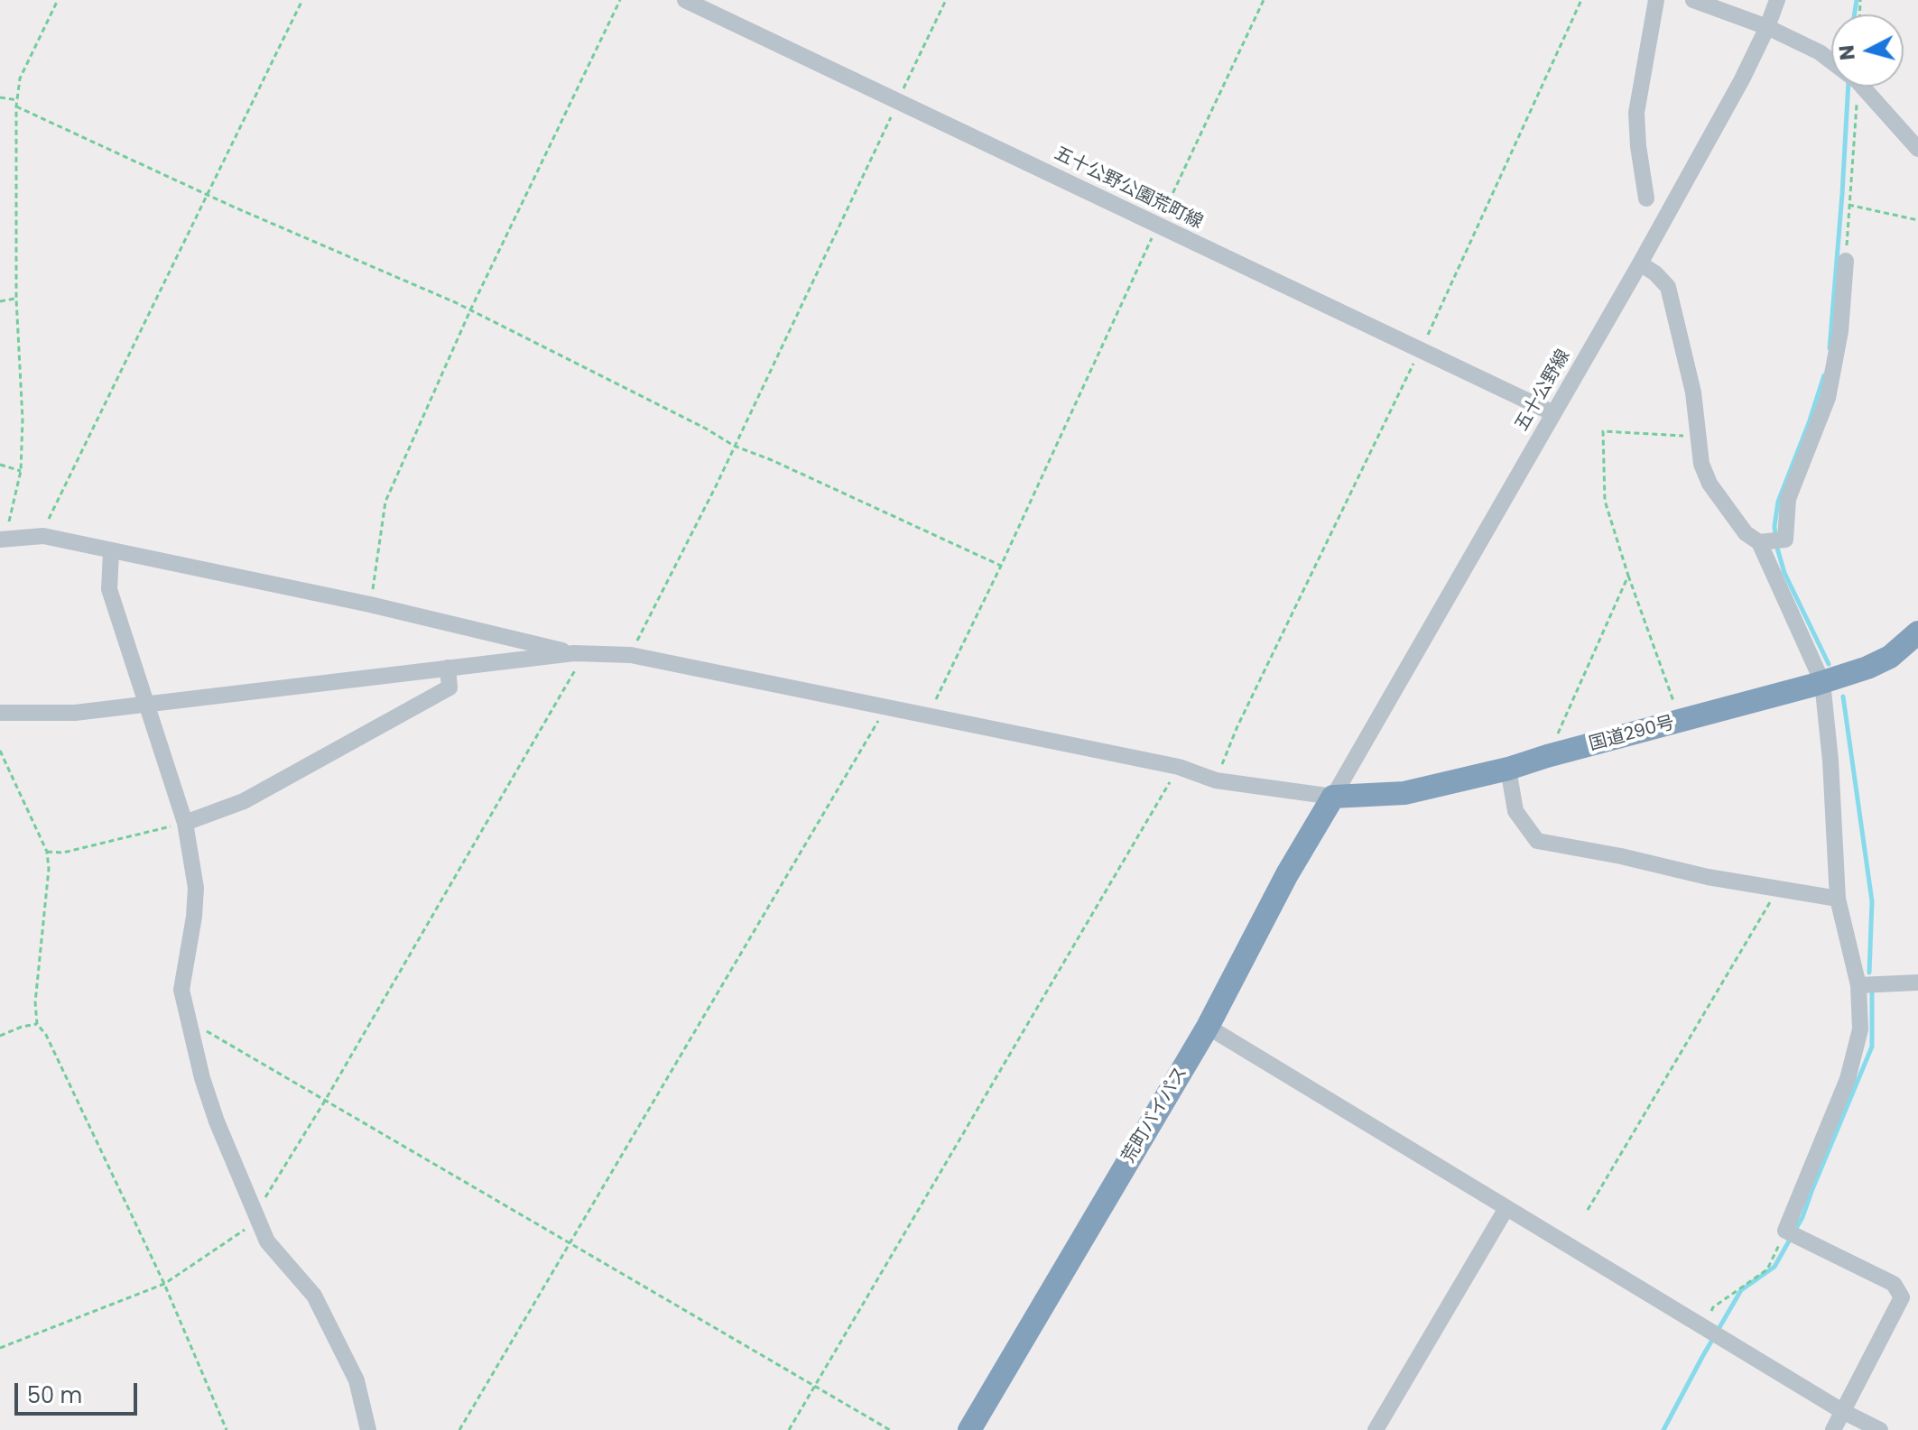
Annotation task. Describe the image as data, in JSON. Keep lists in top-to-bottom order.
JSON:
{
  "streets": {
    "highway": ["国道290号", "荒町バイパス"],
    "street": ["五十公野公園荒町線", "五十公野線"]
  },
  "crossings": [
    ["五十公野公園荒町線", "五十公野線"],
    ["五十公野線", "国道290号"],
    ["五十公野線", "荒町バイパス"],
    ["国道290号", "荒町バイパス"]
  ],
  "scale_bar": "50 m",
  "north": "left"
}
